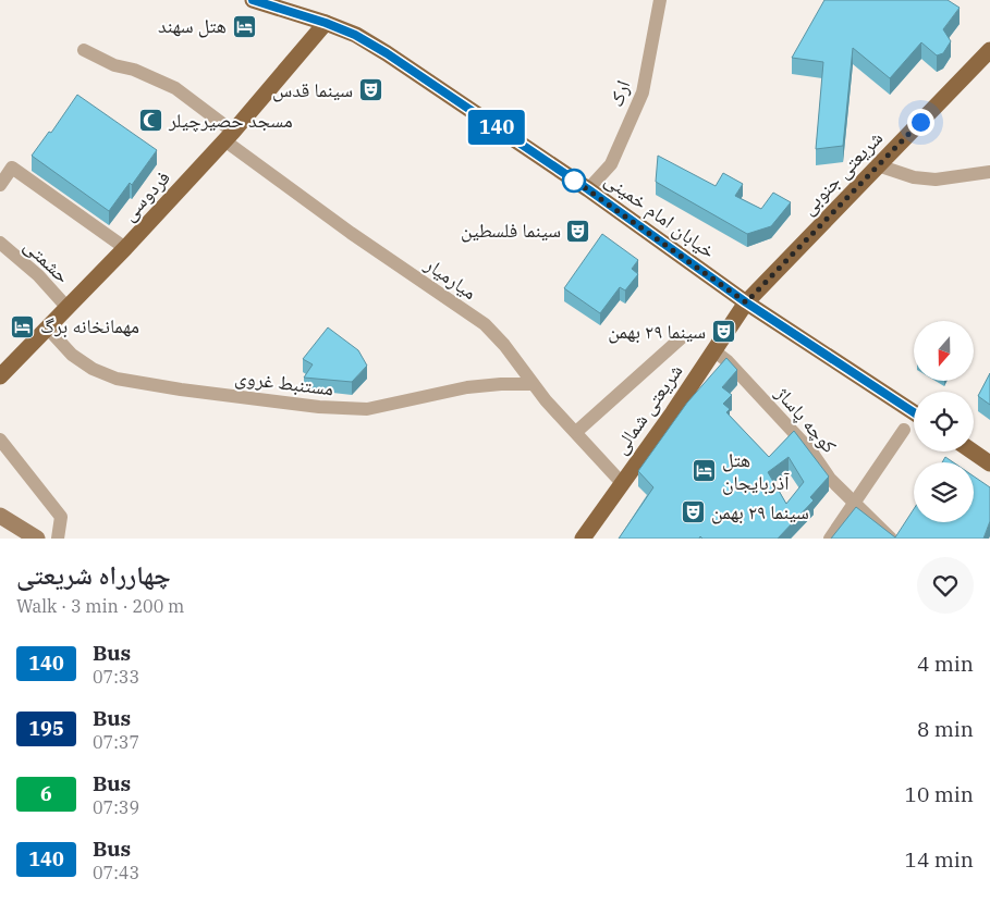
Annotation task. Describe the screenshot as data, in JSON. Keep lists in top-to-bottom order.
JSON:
{
  "streets": {
    "main road": [
      "شریعتی جنوبی",
      "فردوسی",
      "خیابان امام خمینی",
      "شریعتی شمالی"
    ],
    "street": [
      "ارک",
      "حشمتی",
      "میارمیار",
      "مستنبط غروی",
      "کوچه پاساژ"
    ]
  },
  "crossings": [
    ["ارک", "خیابان امام خمینی"],
    ["شریعتی جنوبی", "خیابان امام خمینی"],
    ["شریعتی جنوبی", "شریعتی شمالی"],
    ["فردوسی", "خیابان امام خمینی"],
    ["فردوسی", "حشمتی"],
    ["فردوسی", "میارمیار"],
    ["فردوسی", "مستنبط غروی"],
    ["خیابان امام خمینی", "شریعتی شمالی"],
    ["میارمیار", "مستنبط غروی"],
    ["میارمیار", "شریعتی شمالی"],
    ["شریعتی شمالی", "کوچه پاساژ"]
  ],
  "places": {
    "hotel": ["هتل سهند", "مهمانخانه برگ", "هتل آذربایجان"],
    "theatre": [
      "سینما قدس",
      "سینما فلسطین",
      "سینما ٢٩ بهمن",
      "سینما ۲۹ بهمن"
    ],
    "mosque": ["مسجد حصیرچیلر"]
  },
  "lines": ["bus line 140"],
  "north": "bottom",
  "page": {
    "on_map": "140",
    "heading": ["چهارراه شریعتی", "Walk · 3 min · 200 m"],
    "list": [
      {
        "mark": "140",
        "name": "Bus",
        "note": "07:33",
        "value": "4 min"
      },
      {
        "mark": "195",
        "name": "Bus",
        "note": "07:37",
        "value": "8 min"
      },
      {
        "mark": "6",
        "name": "Bus",
        "note": "07:39",
        "value": "10 min"
      },
      {
        "mark": "140",
        "name": "Bus",
        "note": "07:43",
        "value": "14 min"
      }
    ]
  }
}
